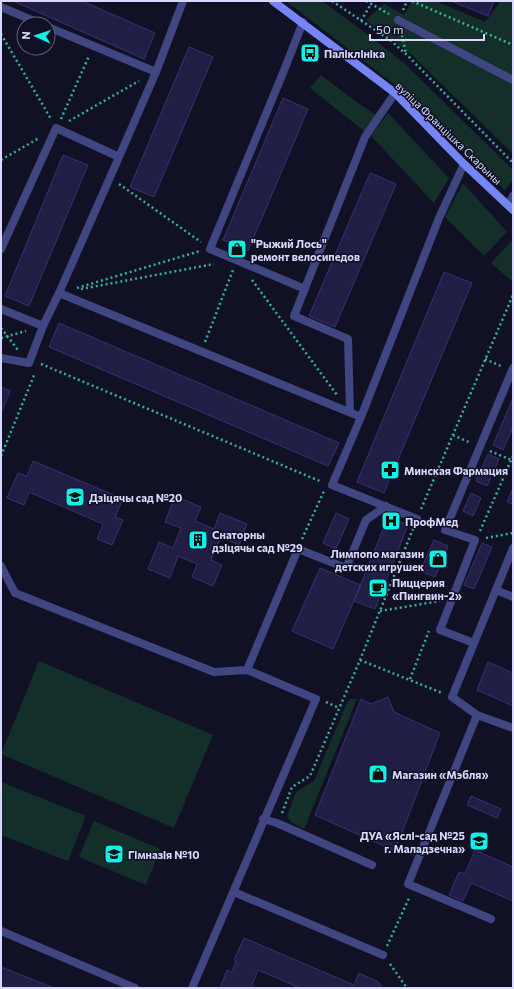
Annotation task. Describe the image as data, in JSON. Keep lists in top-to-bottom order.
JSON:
{
  "streets": {
    "main road": ["вуліца Францішка Скарыны"]
  },
  "places": {
    "bus stop": ["Паліклініка"],
    "shop": ["\"Рыжий Лось\" ремонт велосипедов", "Лимпопо магазин детских игрушек", "Магазин «Мэбля»"],
    "pharmacy": ["Минская Фармация"],
    "school or university": ["Дзіцячы сад №20", "ДУА «Яслі-сад №25 г. Маладзечна»", "Гімназія №10"],
    "hospital": ["ПрофМед"],
    "building": ["Снаторны дзіцячы сад №29"],
    "cafe": ["Пиццерия «Пингвин-2»"]
  },
  "scale_bar": "50 m",
  "north": "left"
}
